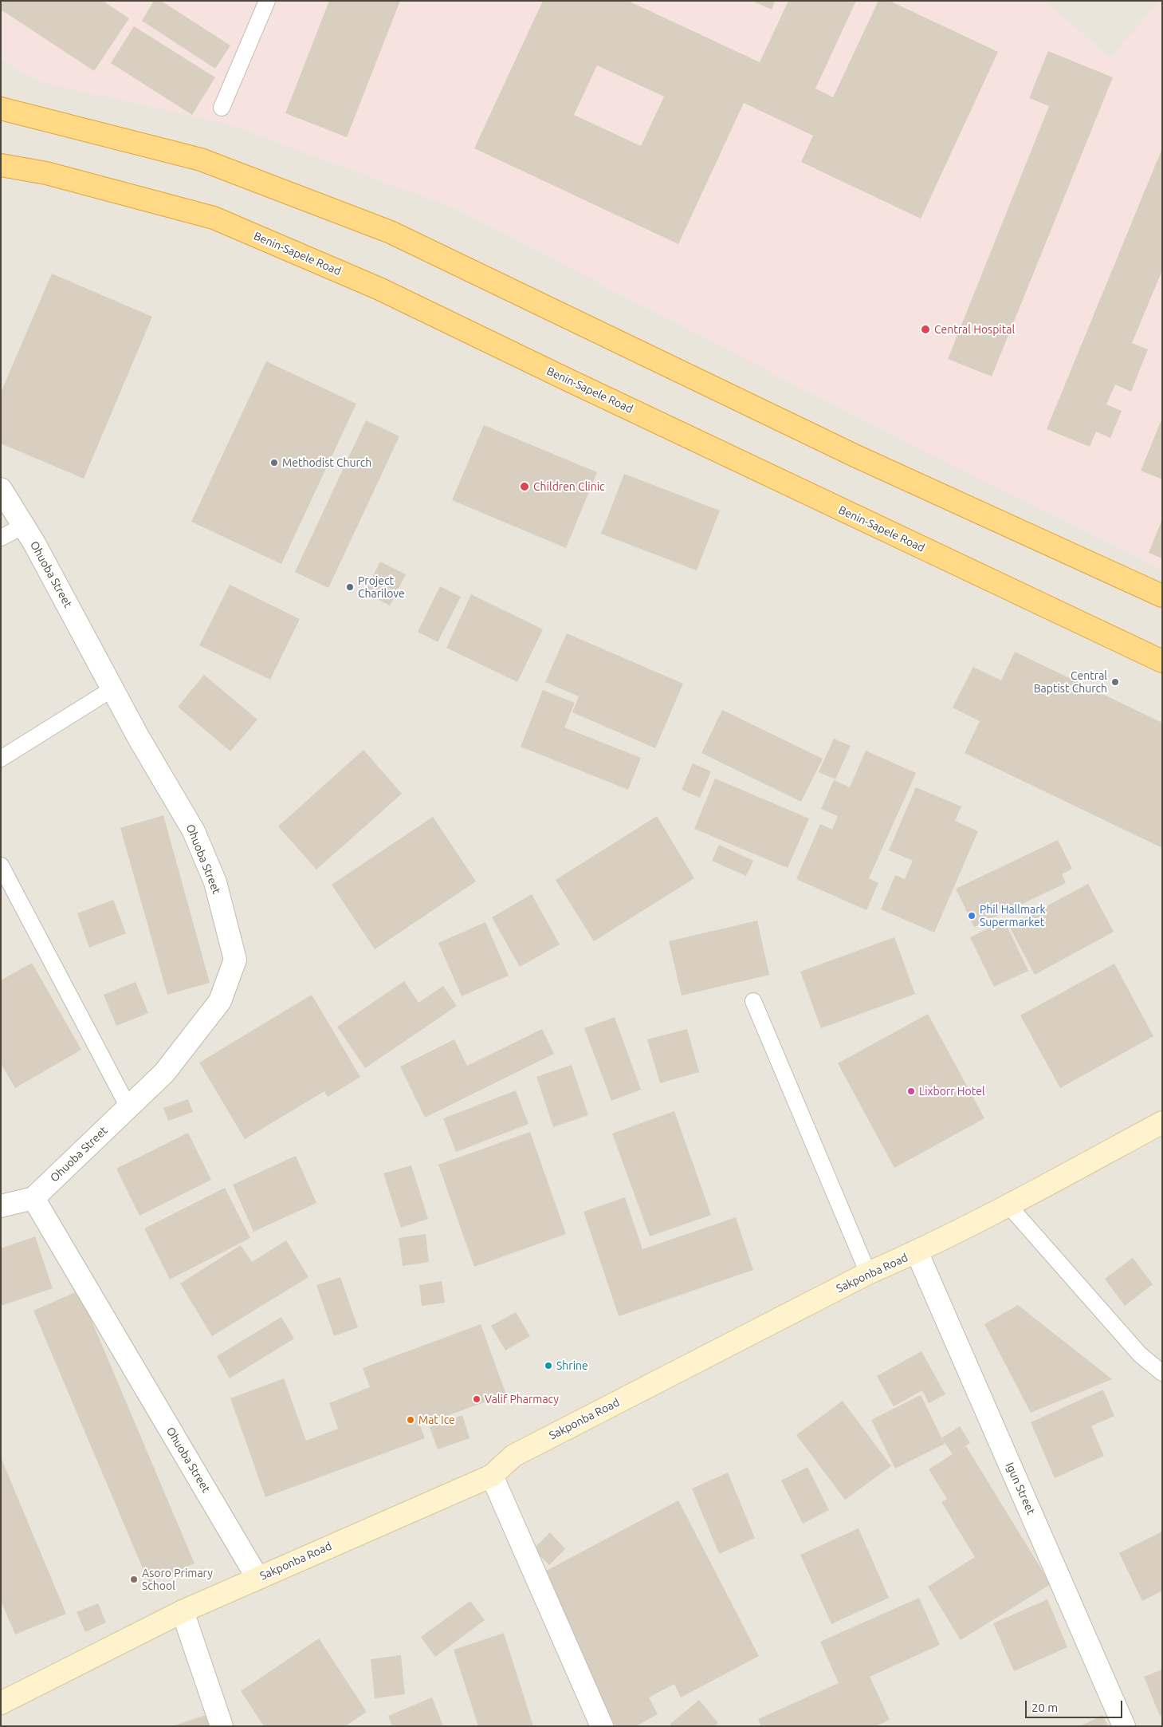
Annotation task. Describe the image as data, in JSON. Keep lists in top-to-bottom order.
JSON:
{
  "streets": {
    "highway": ["Benin-Sapele Road"],
    "main road": ["Sakponba Road"],
    "street": ["Ohuoba Street", "Igun Street"]
  },
  "crossings": [
    ["Ohuoba Street", "Sakponba Road"],
    ["Sakponba Road", "Igun Street"]
  ],
  "places": [
    "Central Hospital",
    "Methodist Church",
    "Children Clinic",
    "Project Charilove",
    "Central Baptist Church",
    "Phil Hallmark Supermarket",
    "Lixborr Hotel",
    "Shrine",
    "Valif Pharmacy",
    "Mat Ice",
    "Asoro Primary School"
  ],
  "scale_bar": "20 m"
}
